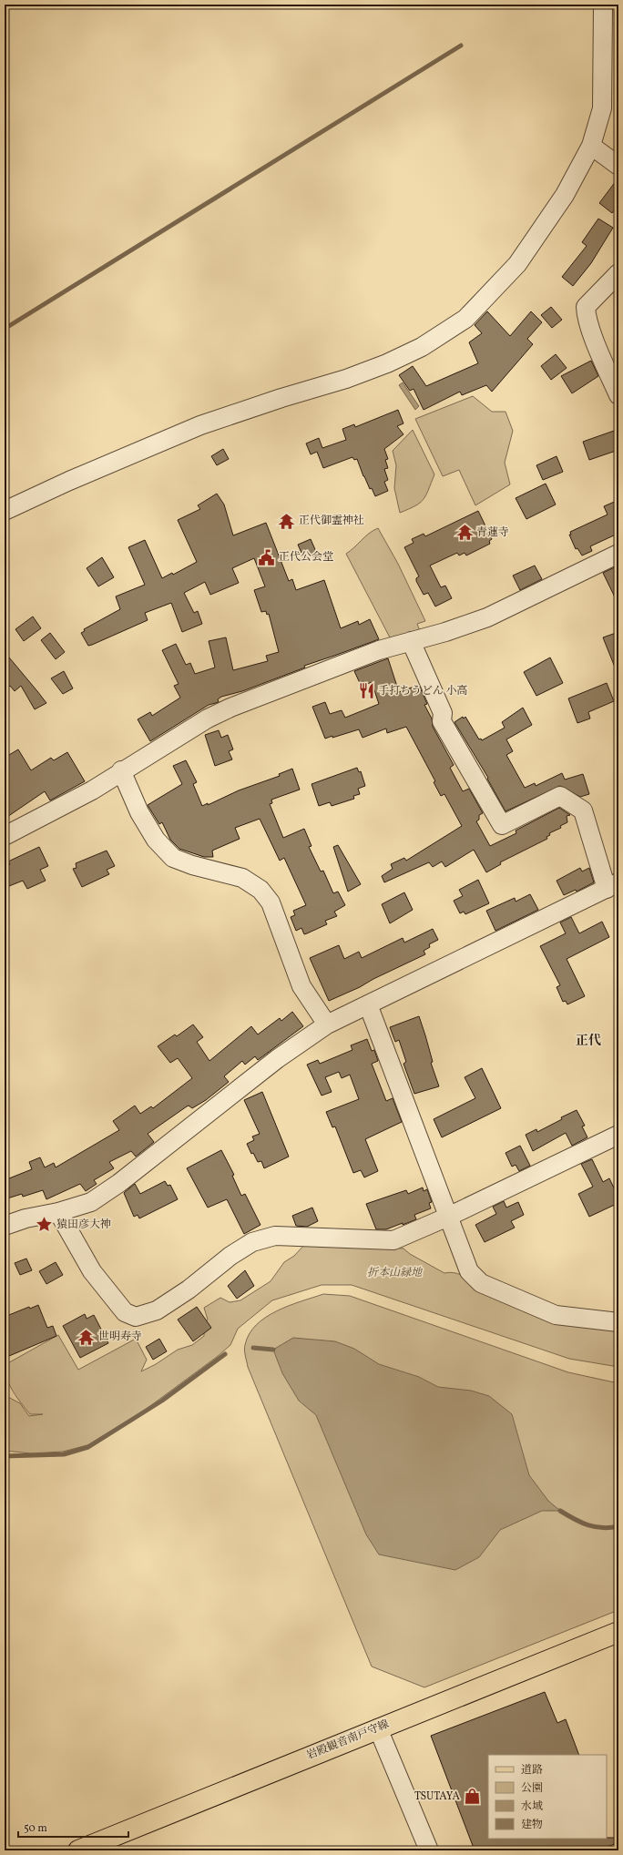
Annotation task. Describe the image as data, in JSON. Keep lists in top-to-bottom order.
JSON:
{
  "streets": {
    "main road": ["岩殿観音南戸守線"]
  },
  "districts": ["正代"],
  "parks": ["折本山緑地"],
  "places": {
    "temple": ["正代御霊神社", "青蓮寺", "世明寿寺"],
    "public building": ["正代公会堂"],
    "restaurant": ["手打ちうどん 小高"],
    "place": ["猿田彦大神"],
    "shop": ["TSUTAYA"]
  },
  "legend": [
    "道路",
    "公園",
    "水域",
    "建物"
  ],
  "scale_bar": "50 m"
}
